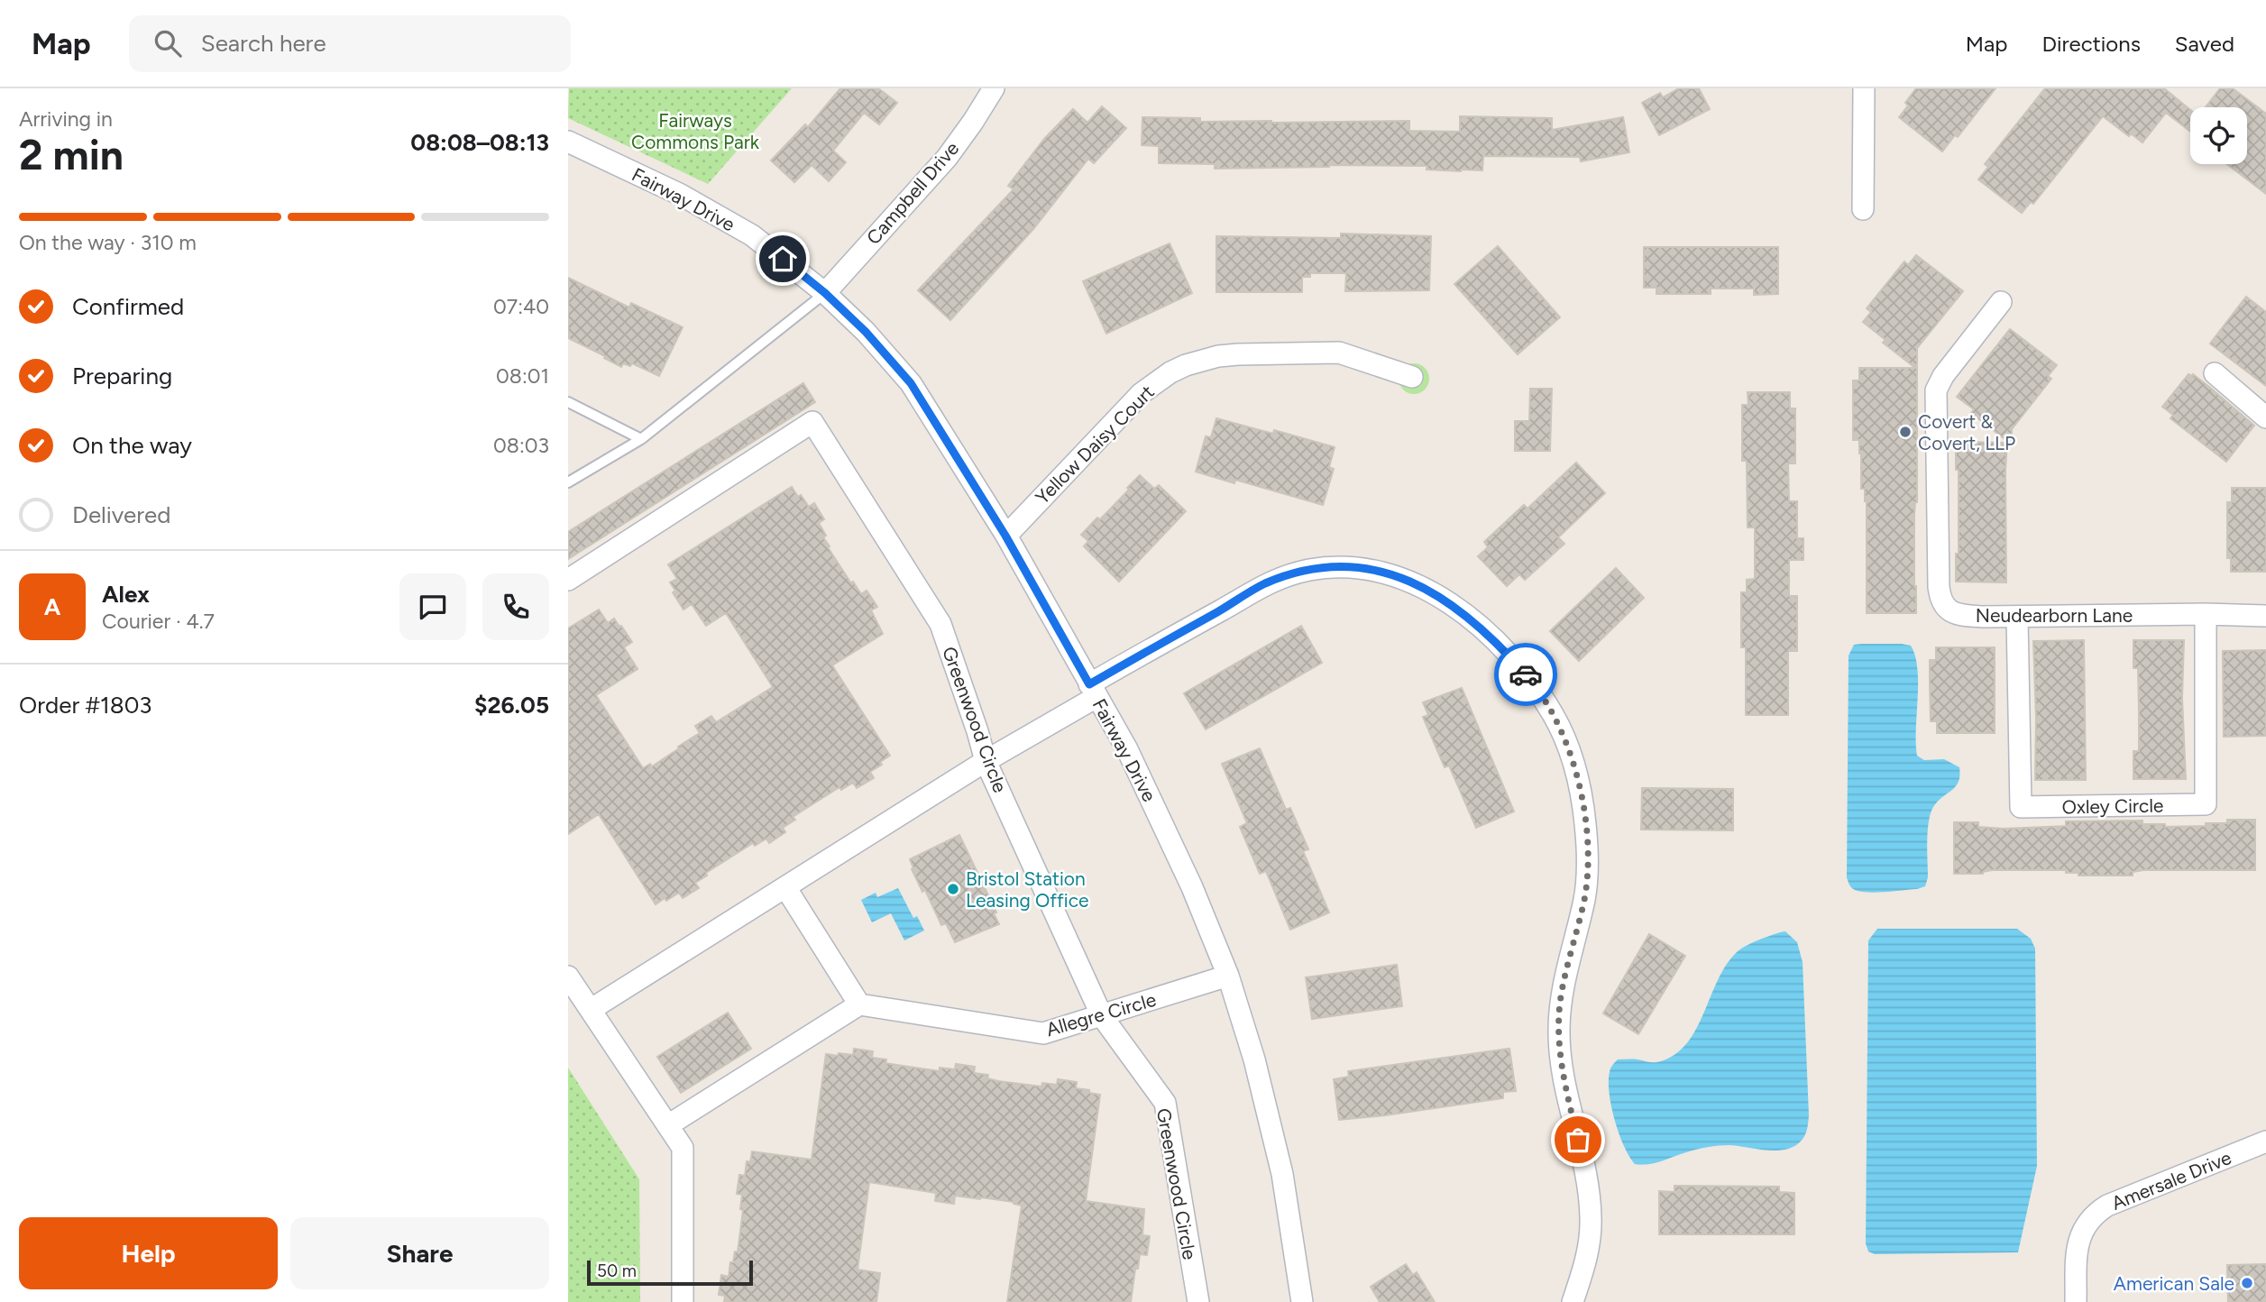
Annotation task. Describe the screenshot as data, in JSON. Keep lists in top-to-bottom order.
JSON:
{
  "streets": {
    "street": [
      "Campbell Drive",
      "Fairway Drive",
      "Yellow Daisy Court",
      "Neudearborn Lane",
      "Greenwood Circle",
      "Oxley Circle",
      "Allegre Circle",
      "Amersale Drive"
    ]
  },
  "crossings": [
    ["Campbell Drive", "Fairway Drive"],
    ["Fairway Drive", "Yellow Daisy Court"],
    ["Fairway Drive", "Allegre Circle"],
    ["Neudearborn Lane", "Oxley Circle"],
    ["Greenwood Circle", "Allegre Circle"]
  ],
  "parks": ["Fairways Commons Park"],
  "places": ["Covert & Covert, LLP", "Bristol Station Leasing Office", "American Sale"],
  "scale_bar": "50 m",
  "page": {
    "header": "Map",
    "search": "Search here",
    "nav": ["Map", "Directions", "Saved"],
    "heading": ["2 min", "Arriving in", "08:08–08:13"],
    "panel": [
      "Alex",
      "Courier · 4.7",
      "Order #1803",
      "$26.05"
    ],
    "bar": "On the way · 310 m",
    "list": [
      ["Confirmed", "07:40"],
      ["Preparing", "08:01"],
      ["On the way", "08:03"],
      "Delivered"
    ],
    "round": "A",
    "buttons": ["Help", "Share"],
    "scale": "50 m"
  }
}
